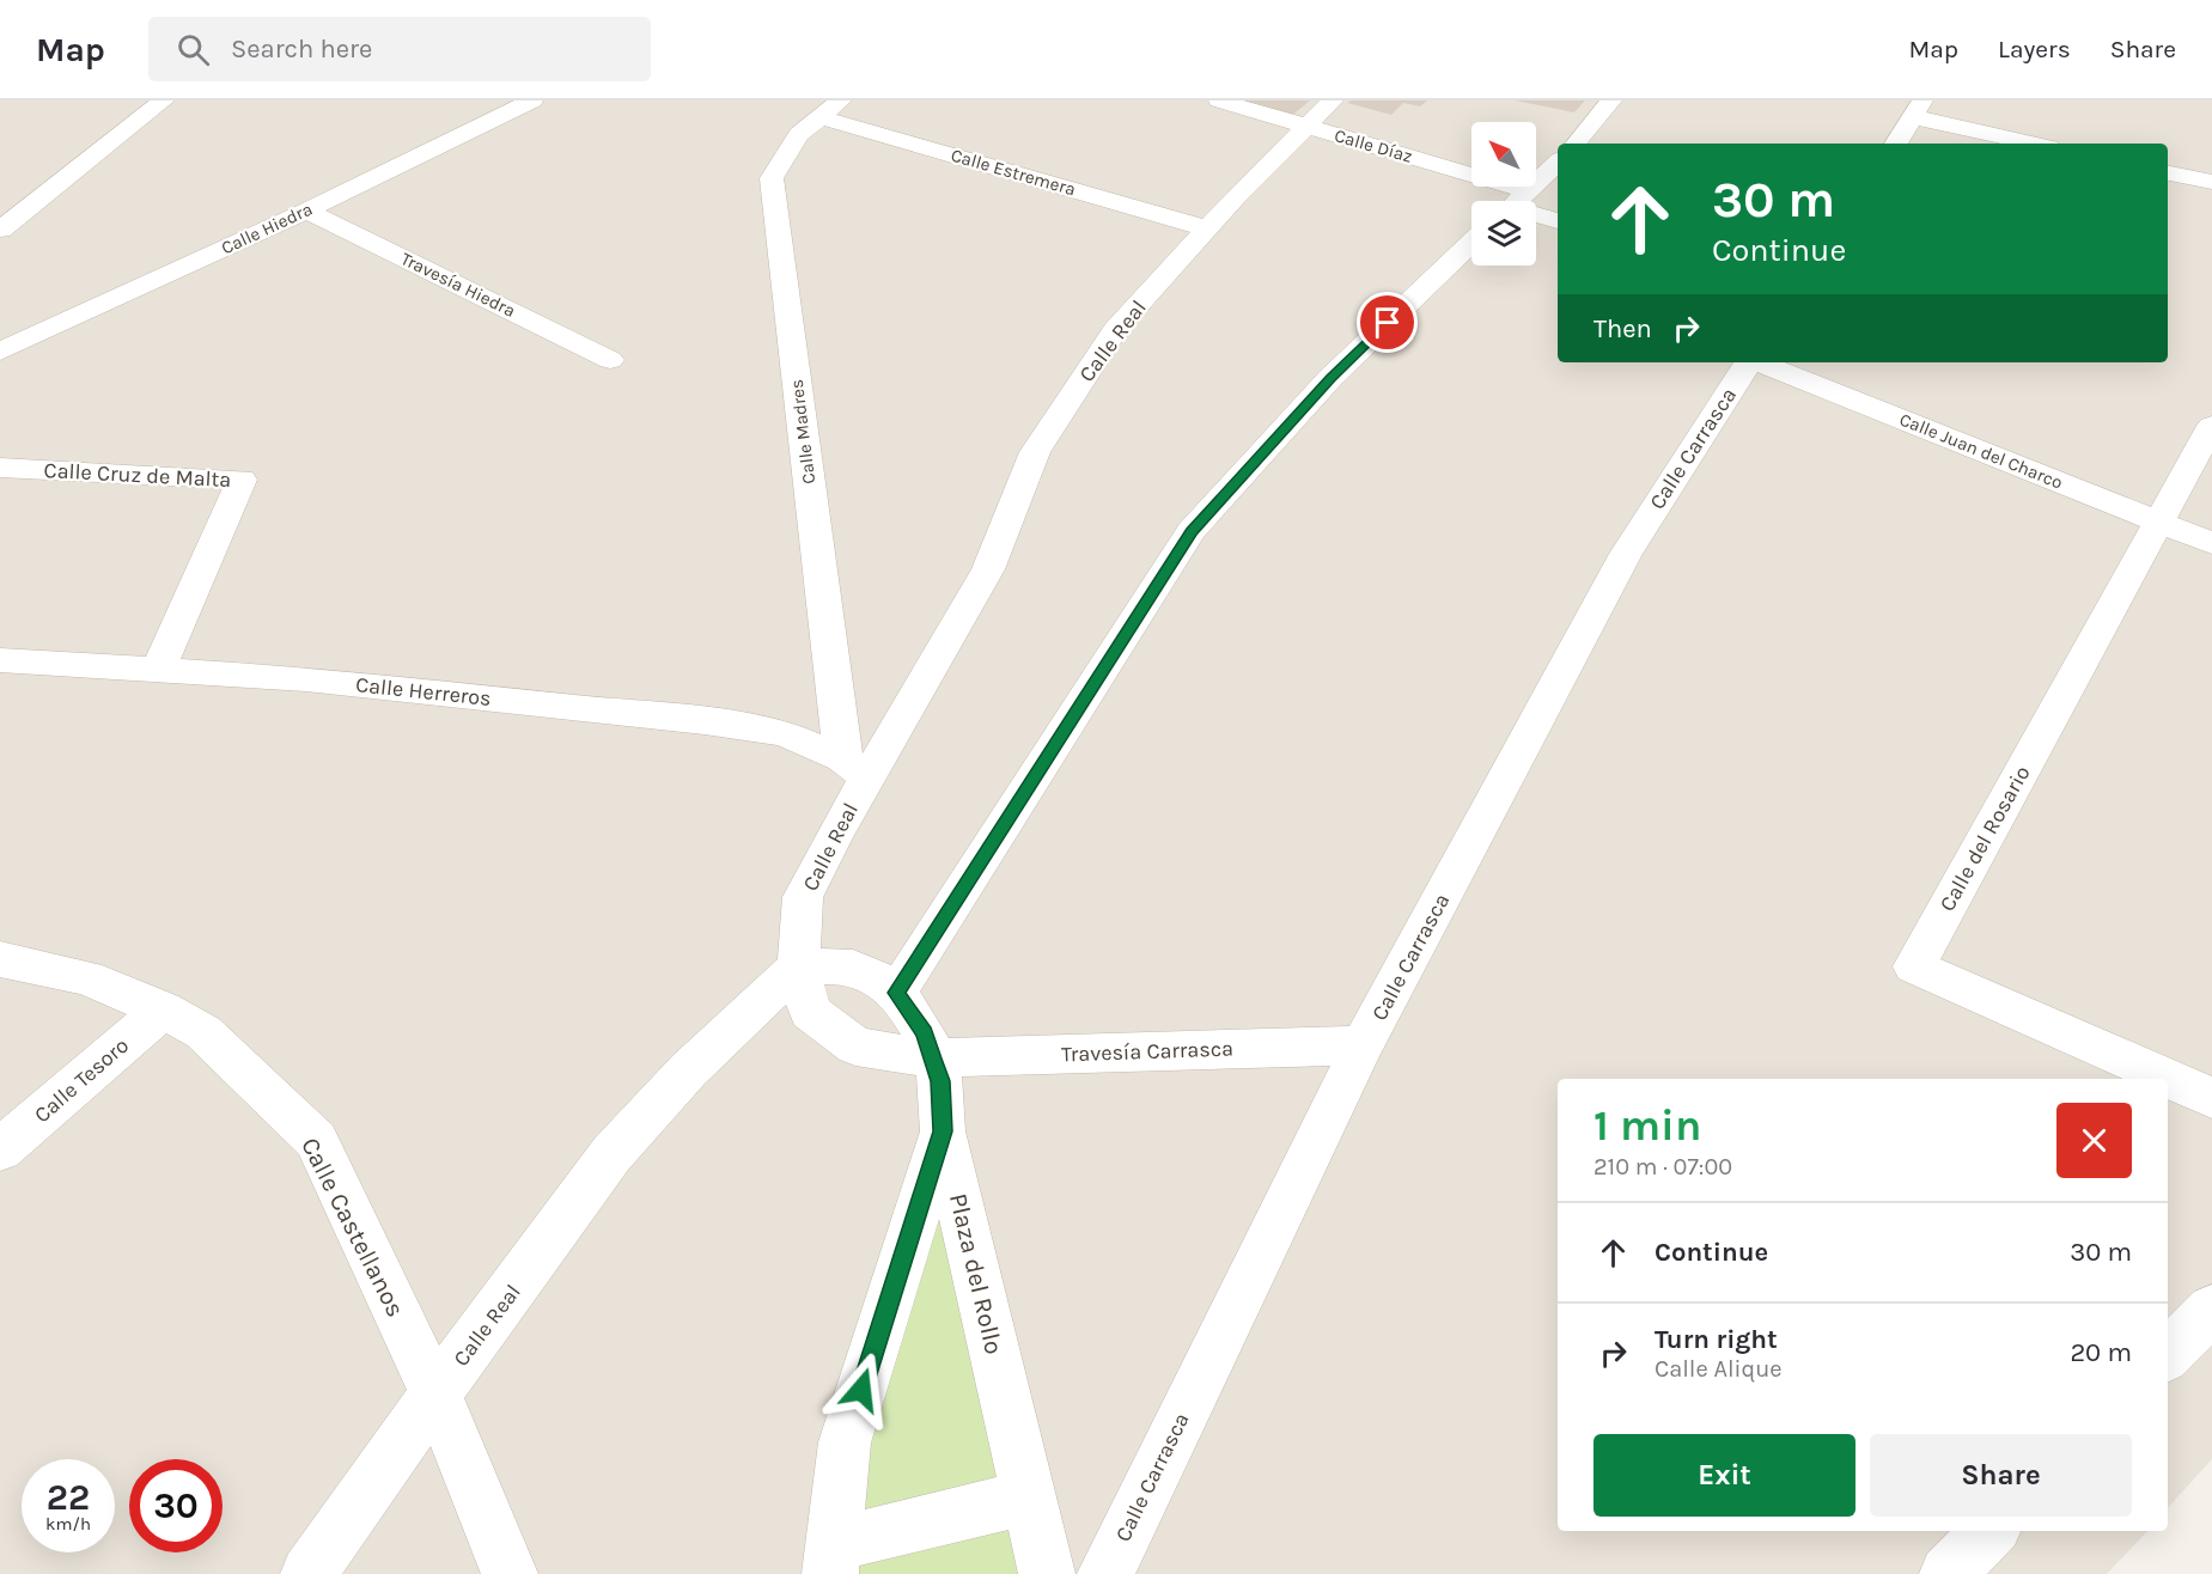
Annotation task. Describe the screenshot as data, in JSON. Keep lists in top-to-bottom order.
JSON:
{
  "streets": {
    "street": [
      "Calle Díaz",
      "Calle Estremera",
      "Calle Hiedra",
      "Travesía Hiedra",
      "Calle Real",
      "Calle Madres",
      "Calle Carrasca",
      "Calle Juan del Charco",
      "Calle Cruz de Malta",
      "Calle Herreros",
      "Calle del Rosario",
      "Travesía Carrasca",
      "Calle Tesoro",
      "Calle Castellanos",
      "Plaza del Rollo"
    ]
  },
  "crossings": [
    ["Calle Díaz", "Calle Real"],
    ["Calle Estremera", "Calle Real"],
    ["Calle Estremera", "Calle Madres"],
    ["Calle Hiedra", "Travesía Hiedra"],
    ["Calle Real", "Calle Madres"],
    ["Calle Real", "Calle Herreros"],
    ["Calle Real", "Travesía Carrasca"],
    ["Calle Real", "Calle Castellanos"],
    ["Calle Madres", "Calle Herreros"],
    ["Calle Carrasca", "Travesía Carrasca"],
    ["Calle Juan del Charco", "Calle del Rosario"],
    ["Calle Cruz de Malta", "Calle Herreros"],
    ["Calle Tesoro", "Calle Castellanos"]
  ],
  "north": "top left",
  "page": {
    "header": "Map",
    "search": "Search here",
    "nav": ["Map", "Layers", "Share"],
    "turn": ["30 m", "Continue"],
    "then": "Then",
    "heading": ["1 min", "210 m · 07:00"],
    "list": [
      {
        "name": "Continue",
        "value": "30 m"
      },
      {
        "name": "Turn right",
        "note": "Calle Alique",
        "value": "20 m"
      }
    ],
    "buttons": ["Exit", "Share"],
    "speed": "22 km/h",
    "limit": "30"
  }
}
